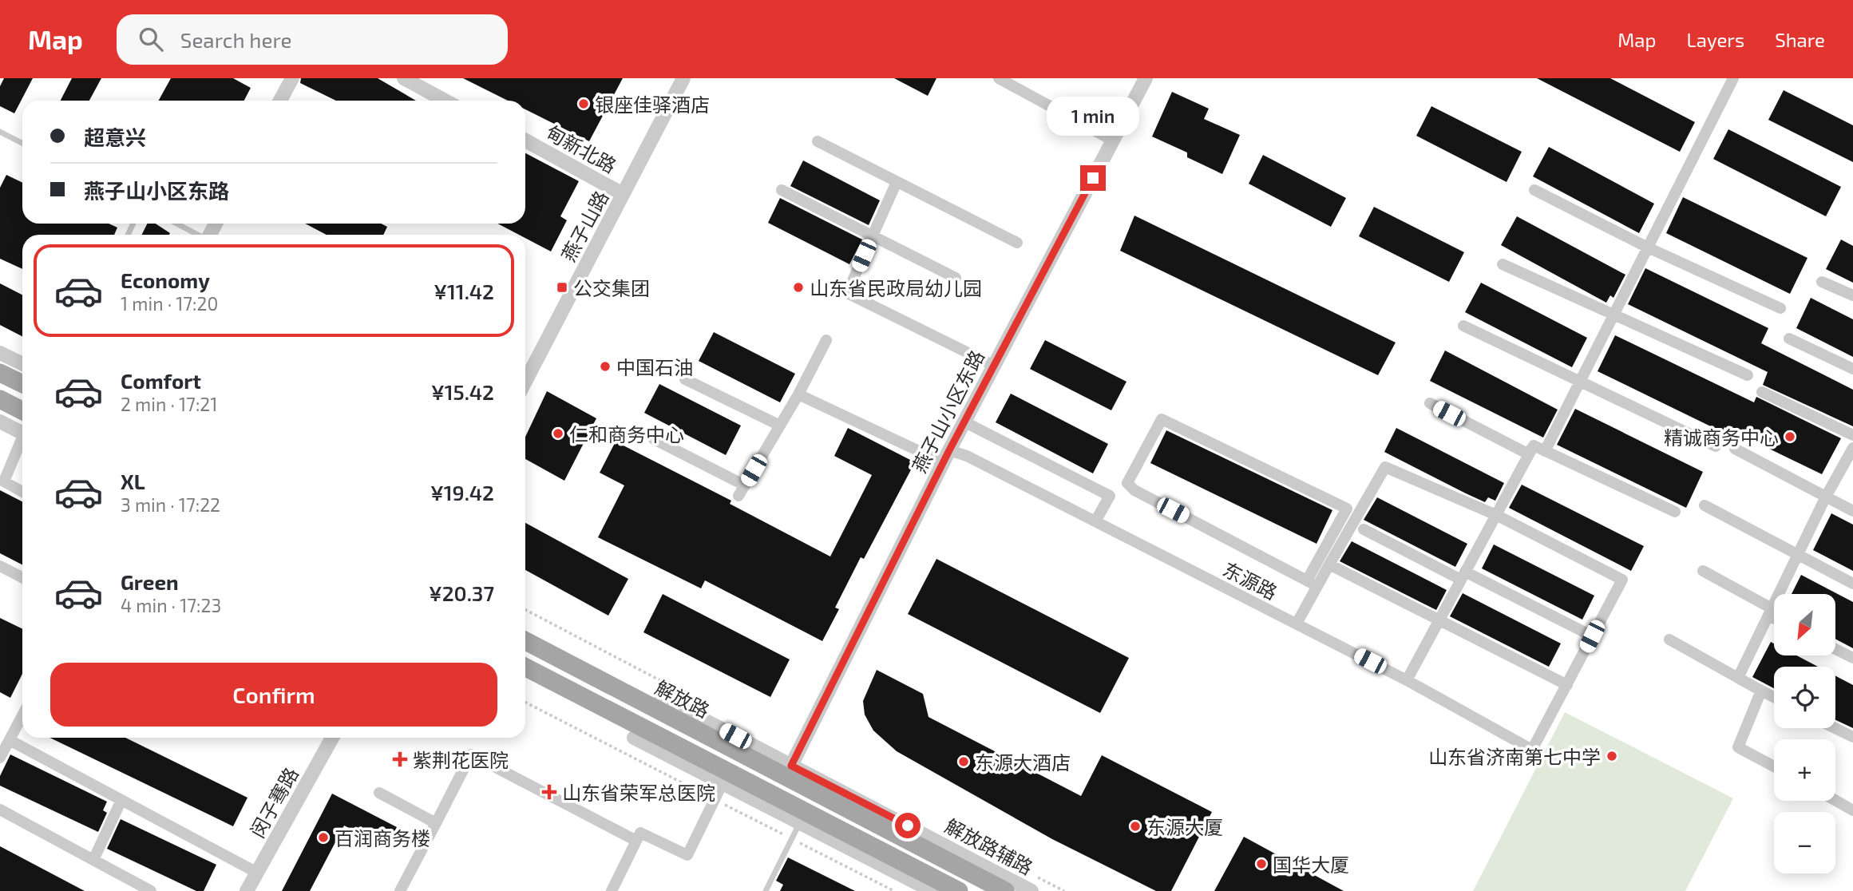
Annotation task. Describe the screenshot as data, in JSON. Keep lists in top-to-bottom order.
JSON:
{
  "streets": {
    "main road": ["解放路"],
    "street": [
      "甸新北路",
      "燕子山路",
      "燕子山小区东路",
      "东源路",
      "闵子骞路",
      "解放路辅路"
    ]
  },
  "crossings": [
    ["甸新北路", "燕子山路"],
    ["燕子山小区东路", "东源路"],
    ["燕子山小区东路", "解放路辅路"]
  ],
  "places": {
    "other": [
      "银座佳驿酒店",
      "山东省民政局幼儿园",
      "中国石油",
      "仁和商务中心",
      "精诚商务中心",
      "山东省济南第七中学",
      "东源大酒店",
      "东源大厦",
      "百润商务楼",
      "国华大厦"
    ],
    "transit": ["公交集团"],
    "health": ["紫荆花医院", "山东省荣军总医院"]
  },
  "north": "bottom left",
  "page": {
    "header": "Map",
    "search": "Search here",
    "nav": ["Map", "Layers", "Share"],
    "bubble": "1 min",
    "banner": ["超意兴", "燕子山小区东路"],
    "list": [
      {
        "name": "Economy",
        "note": "1 min · 17:20",
        "value": "¥11.42"
      },
      {
        "name": "Comfort",
        "note": "2 min · 17:21",
        "value": "¥15.42"
      },
      {
        "name": "XL",
        "note": "3 min · 17:22",
        "value": "¥19.42"
      },
      {
        "name": "Green",
        "note": "4 min · 17:23",
        "value": "¥20.37"
      }
    ],
    "map_buttons": ["+", "−"],
    "buttons": "Confirm"
  }
}
